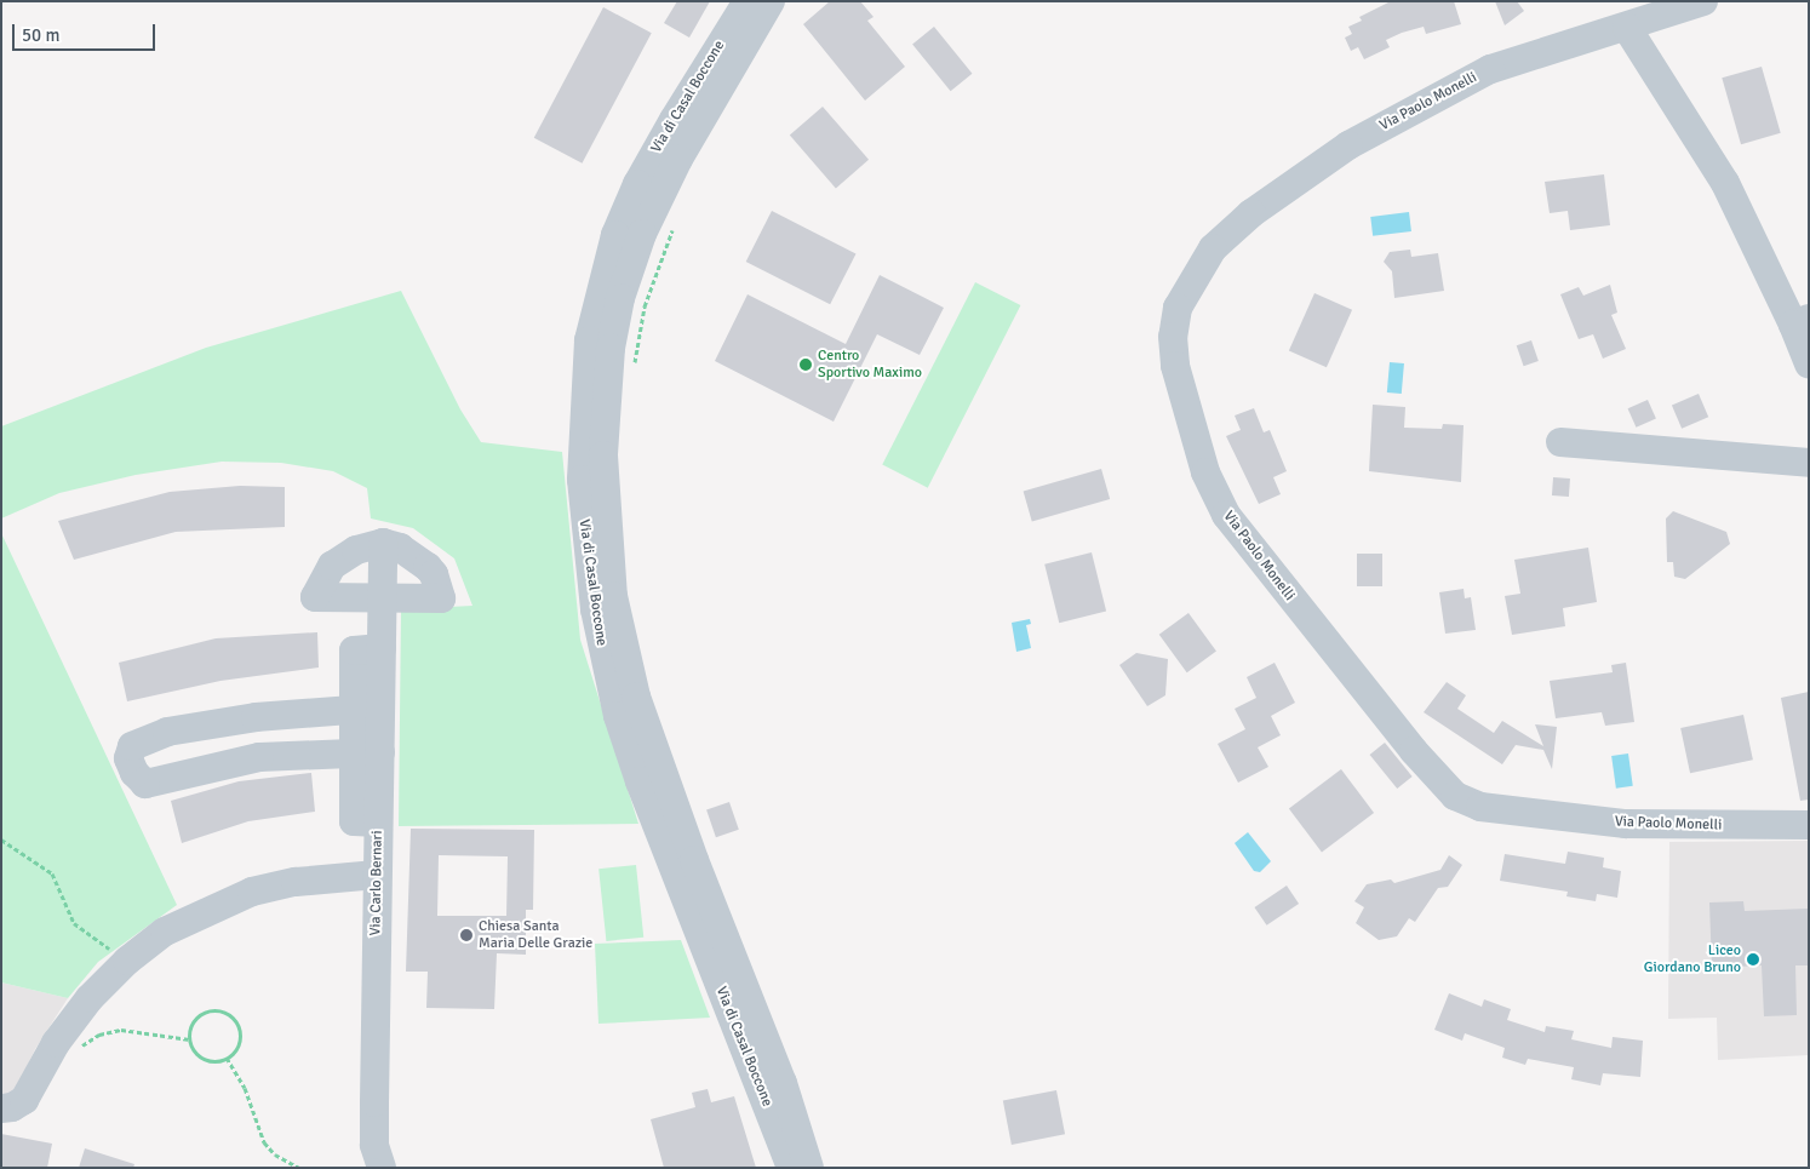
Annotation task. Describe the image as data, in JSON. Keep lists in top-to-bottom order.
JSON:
{
  "streets": {
    "street": ["Via di Casal Boccone", "Via Paolo Monelli", "Via Carlo Bernari"]
  },
  "places": ["Centro Sportivo Maximo", "Chiesa Santa Maria Delle Grazie", "Liceo Giordano Bruno"],
  "scale_bar": "50 m"
}
